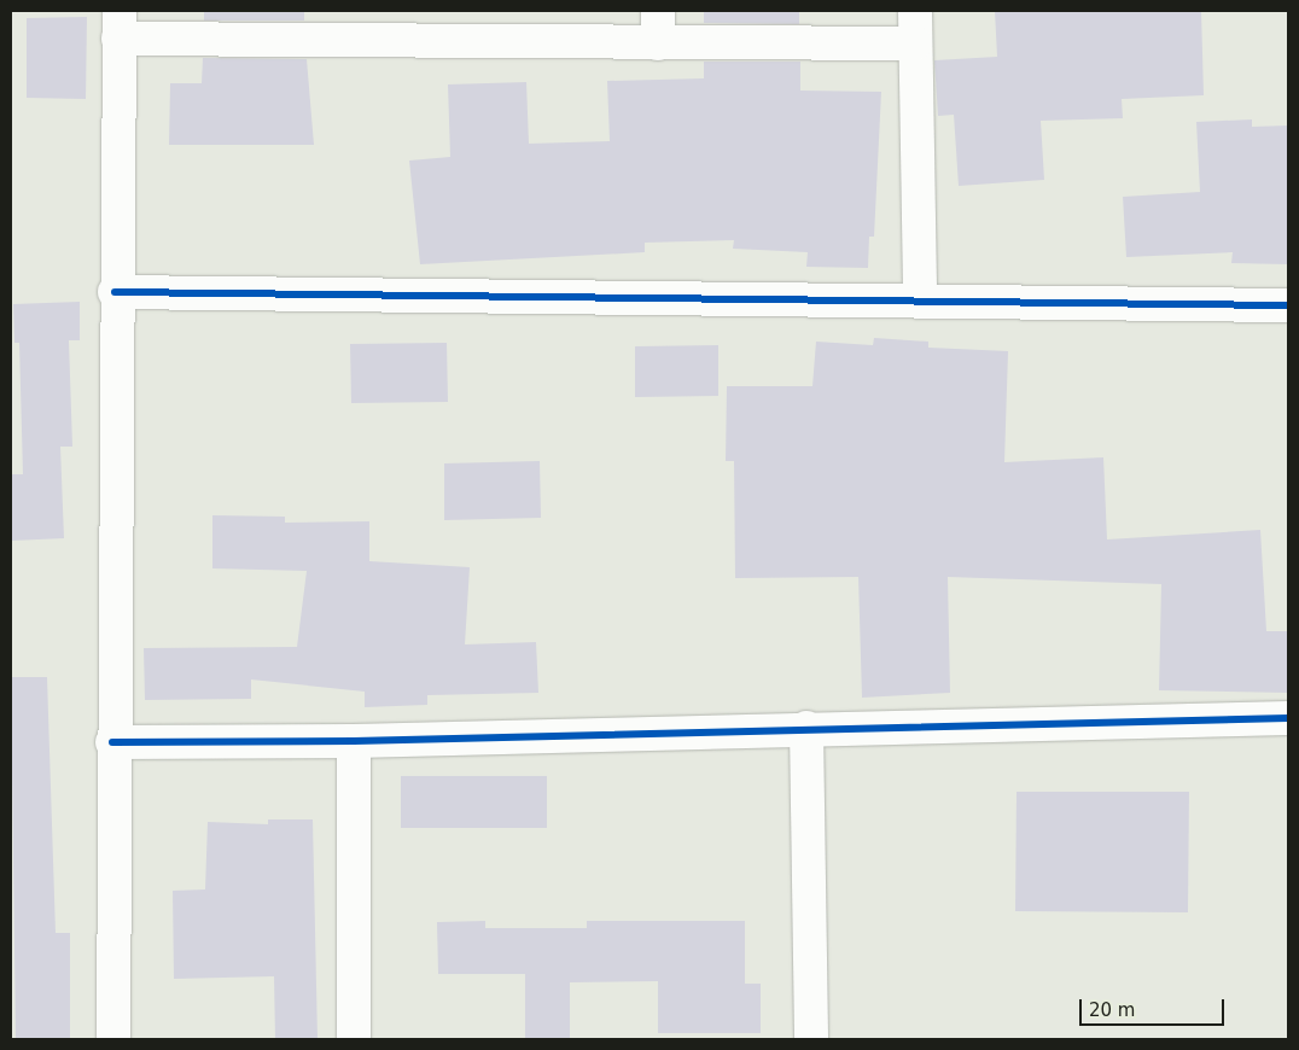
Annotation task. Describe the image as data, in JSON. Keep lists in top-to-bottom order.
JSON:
{
  "scale_bar": "20 m"
}
